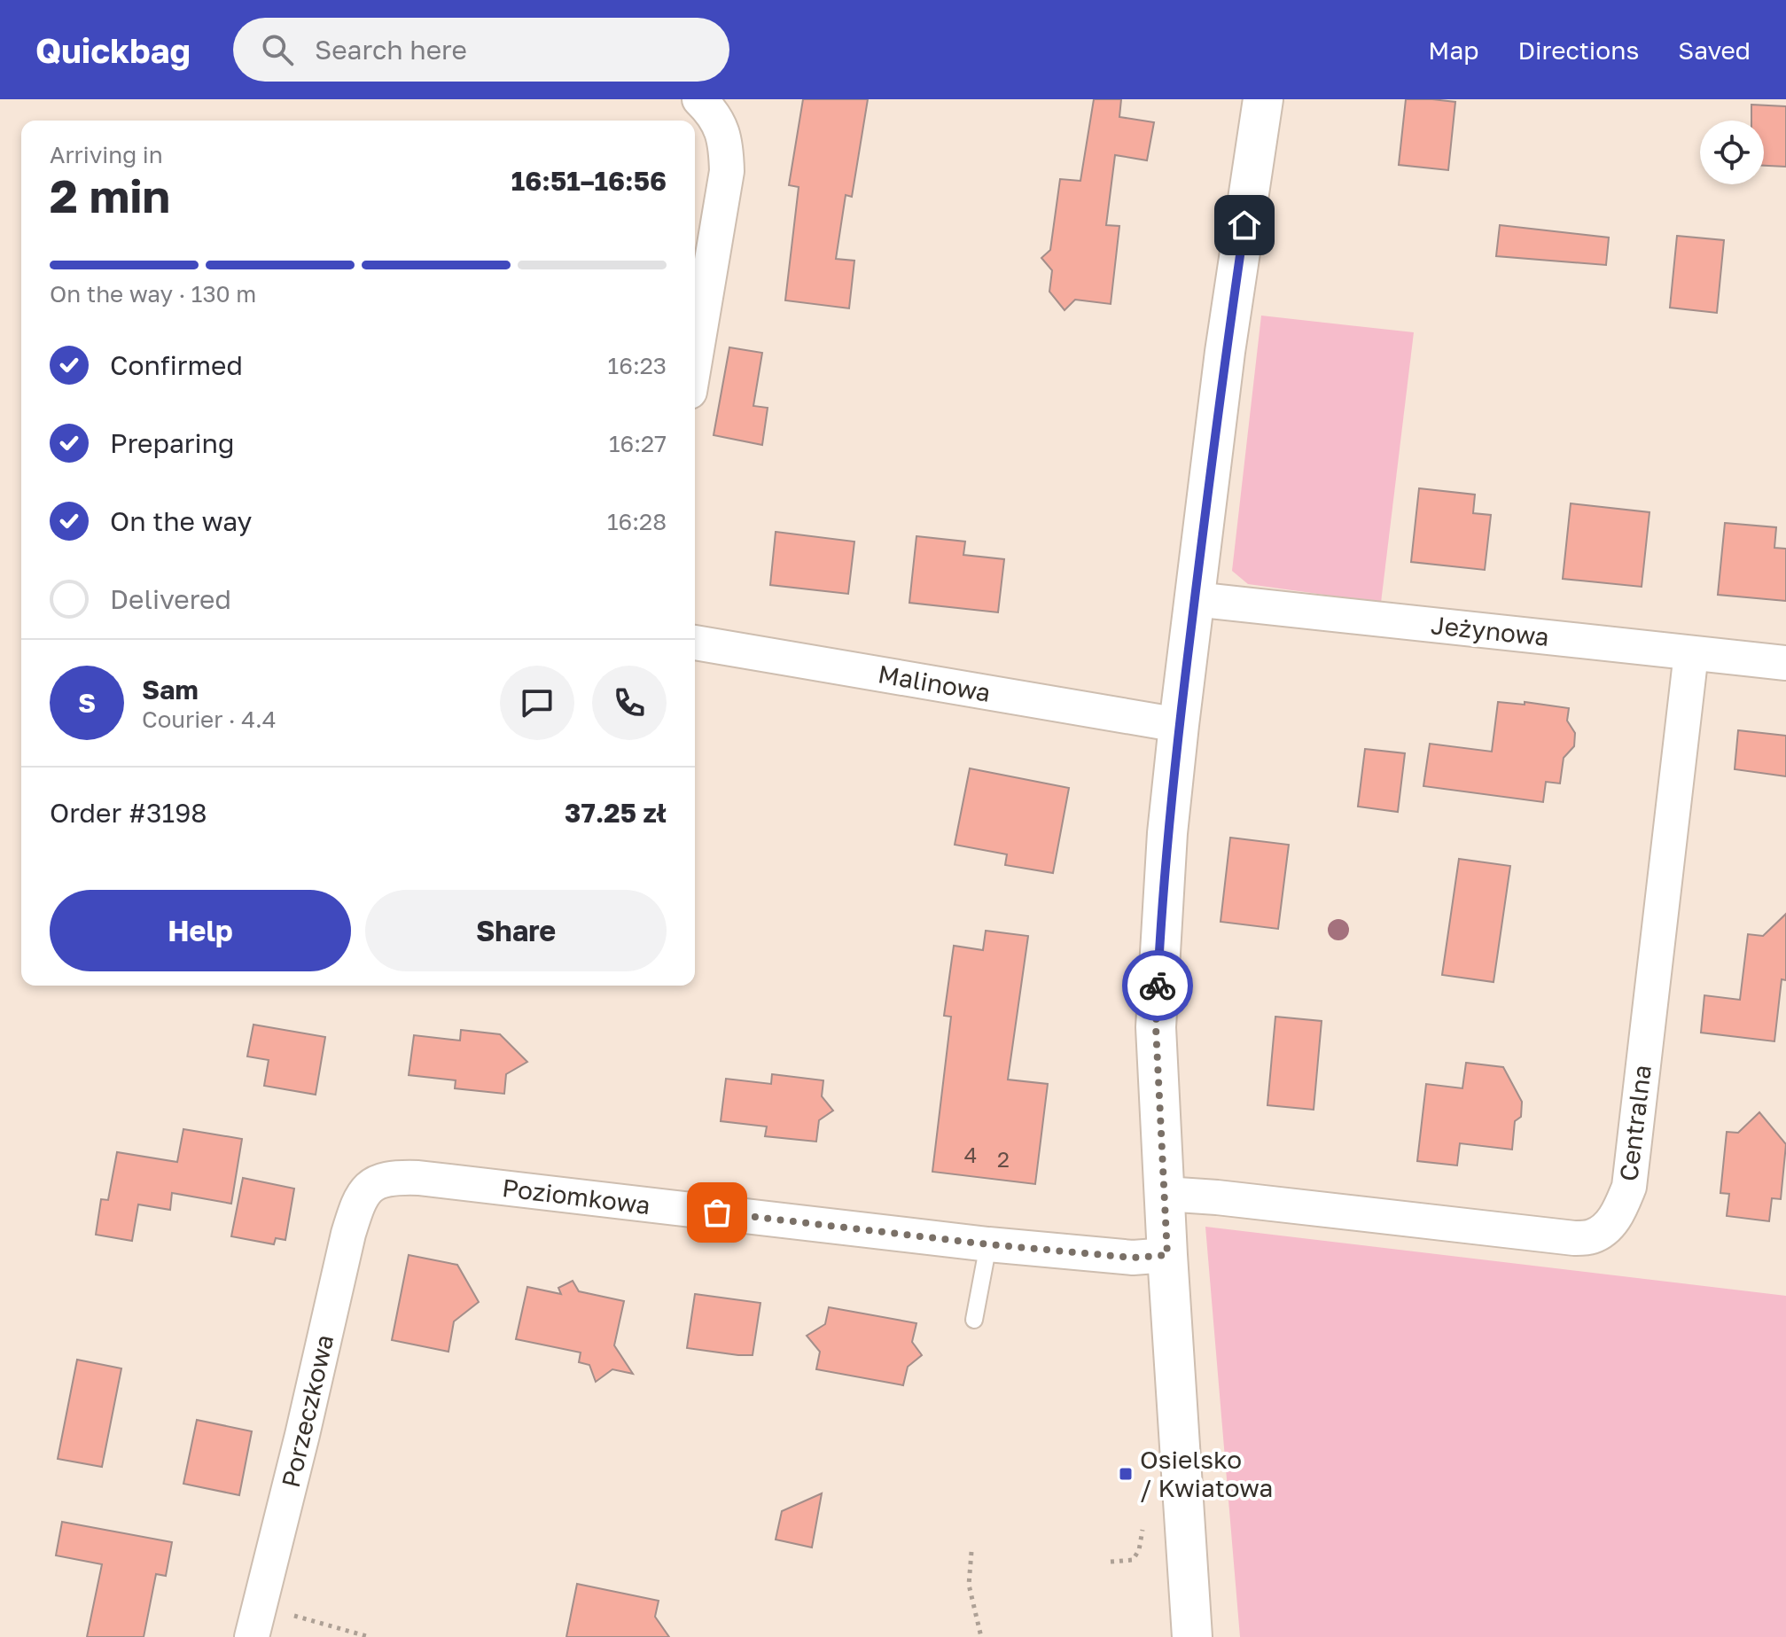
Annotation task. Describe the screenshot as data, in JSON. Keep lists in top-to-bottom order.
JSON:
{
  "streets": {
    "street": [
      "Jeżynowa",
      "Malinowa",
      "Centralna",
      "Poziomkowa",
      "Porzeczkowa"
    ]
  },
  "crossings": [
    ["Jeżynowa", "Centralna"],
    ["Poziomkowa", "Porzeczkowa"]
  ],
  "places": {
    "transit": ["Osielsko / Kwiatowa"]
  },
  "house_numbers": ["4", "2"],
  "page": {
    "header": "Quickbag",
    "search": "Search here",
    "nav": ["Map", "Directions", "Saved"],
    "heading": ["2 min", "Arriving in", "16:51–16:56"],
    "panel": [
      "Sam",
      "Courier · 4.4",
      "Order #3198",
      "37.25 zł"
    ],
    "bar": "On the way · 130 m",
    "list": [
      ["Confirmed", "16:23"],
      ["Preparing", "16:27"],
      ["On the way", "16:28"],
      "Delivered"
    ],
    "round": "S",
    "buttons": ["Help", "Share"]
  }
}
